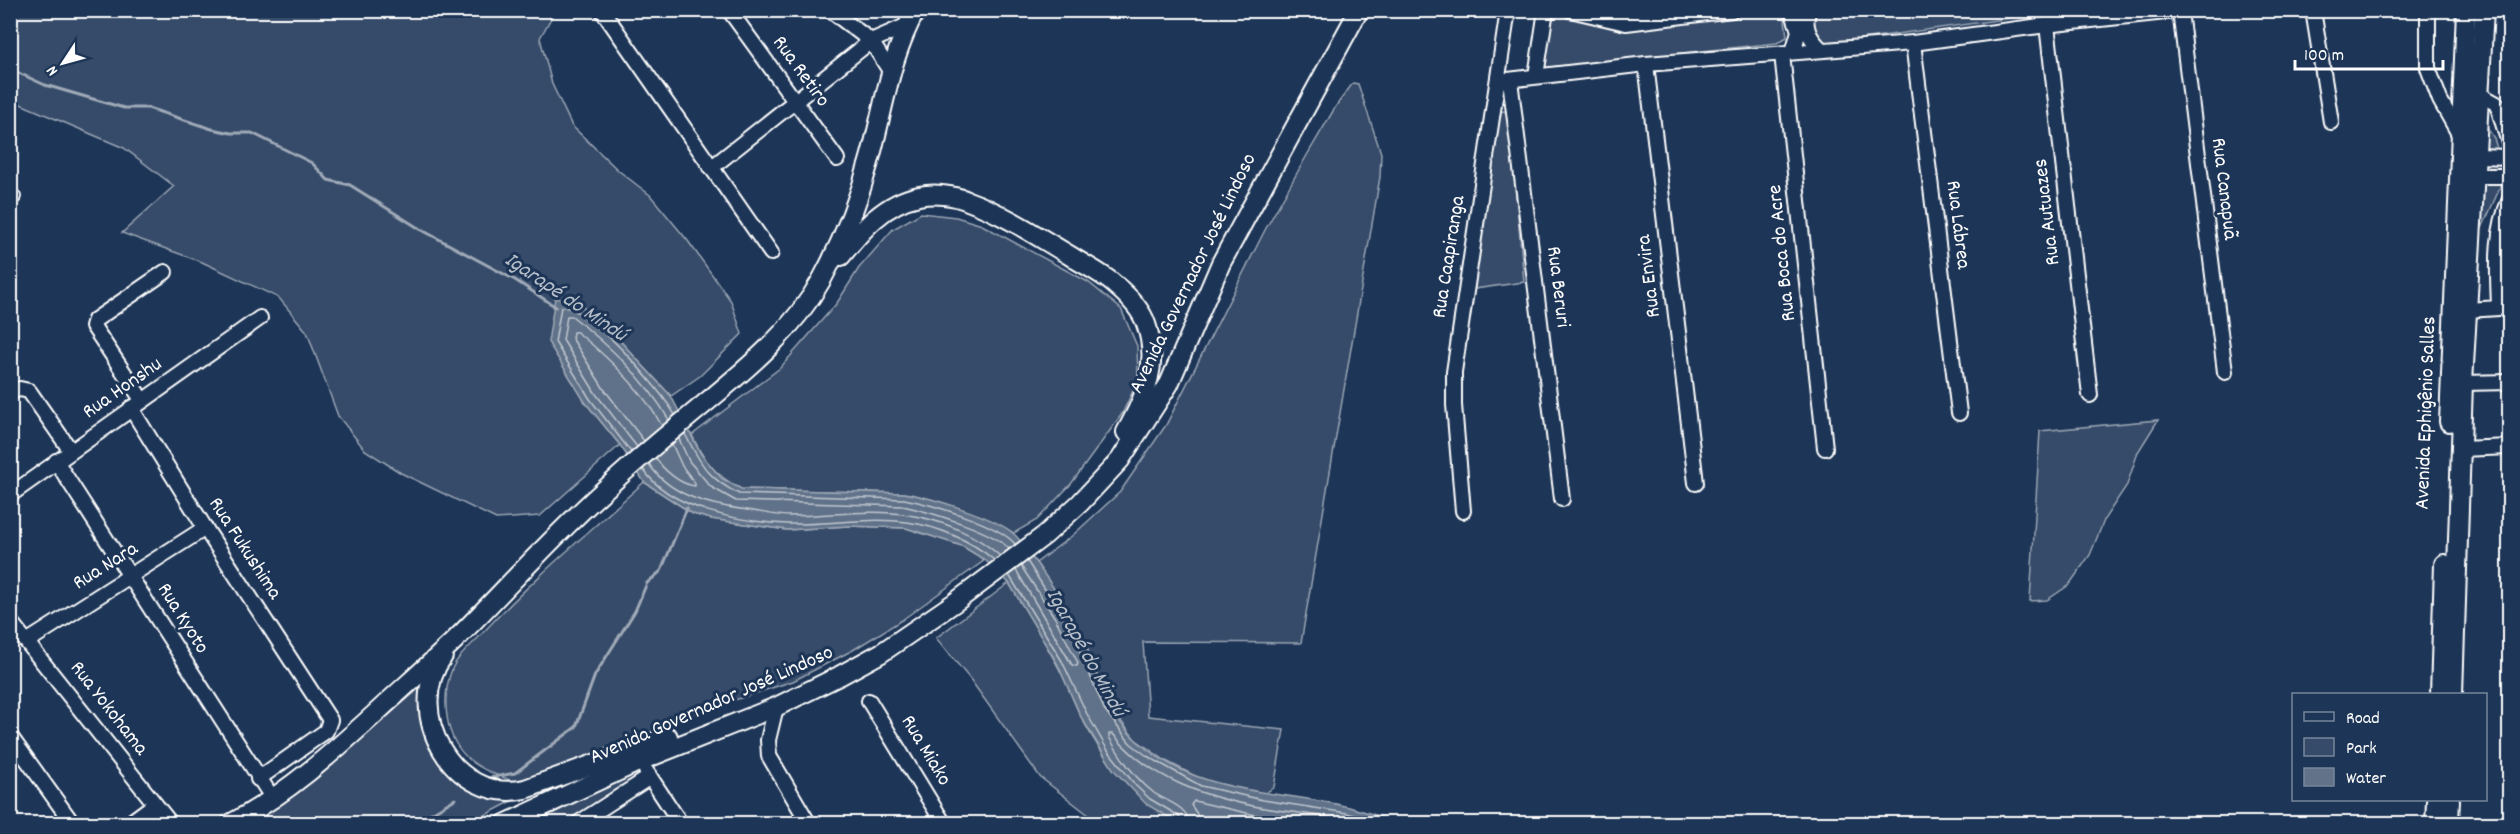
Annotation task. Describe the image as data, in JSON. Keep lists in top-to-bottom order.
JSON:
{
  "streets": {
    "main road": ["Avenida Governador José Lindoso", "Avenida Ephigênio Salles"],
    "street": [
      "Rua Retiro",
      "Rua Canapuã",
      "Rua Autuazes",
      "Rua Lábrea",
      "Rua Boca do Acre",
      "Rua Caapiranga",
      "Rua Envira",
      "Rua Beruri",
      "Rua Honshu",
      "Rua Fukushima",
      "Rua Nara",
      "Rua Kyoto",
      "Rua Yokohama",
      "Rua Miako"
    ]
  },
  "crossings": [
    ["Rua Caapiranga", "Rua Beruri"],
    ["Rua Honshu", "Rua Fukushima"],
    ["Rua Honshu", "Rua Kyoto"],
    ["Rua Fukushima", "Rua Nara"],
    ["Rua Fukushima", "Rua Kyoto"],
    ["Rua Nara", "Rua Kyoto"],
    ["Rua Nara", "Rua Yokohama"]
  ],
  "water": ["Igarapé do Mindú"],
  "legend": ["Road", "Park", "Water"],
  "scale_bar": "100 m",
  "north": "bottom left"
}
